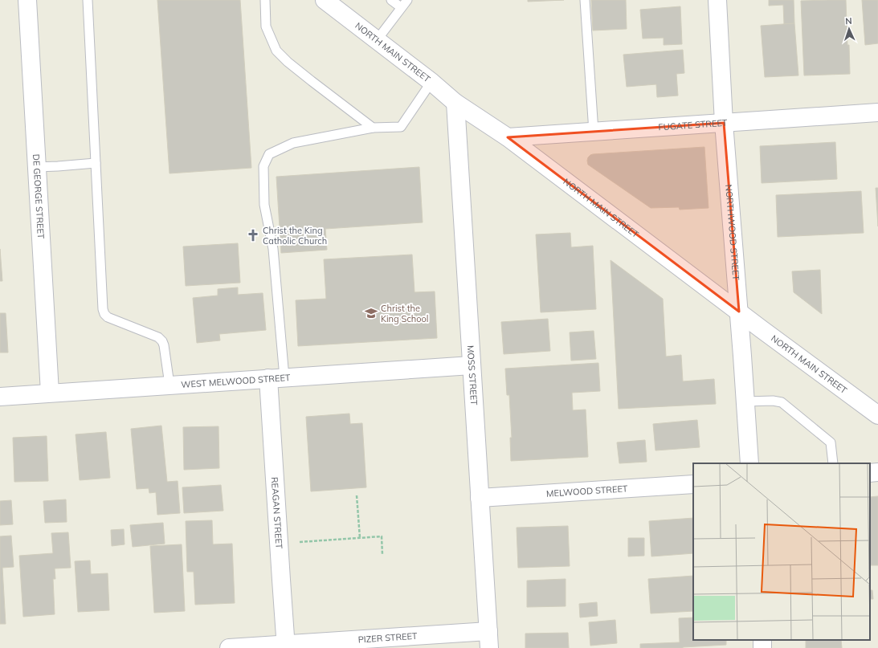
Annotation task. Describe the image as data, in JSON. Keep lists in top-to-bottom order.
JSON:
{
  "streets": {
    "street": [
      "NORTH MAIN STREET",
      "FUGATE STREET",
      "DE GEORGE STREET",
      "NORTHWOOD STREET",
      "MOSS STREET",
      "WEST MELWOOD STREET",
      "MELWOOD STREET",
      "REAGAN STREET",
      "PIZER STREET"
    ]
  },
  "crossings": [
    ["NORTH MAIN STREET", "FUGATE STREET"],
    ["NORTH MAIN STREET", "NORTHWOOD STREET"],
    ["NORTH MAIN STREET", "MOSS STREET"],
    ["FUGATE STREET", "NORTHWOOD STREET"],
    ["DE GEORGE STREET", "WEST MELWOOD STREET"],
    ["MOSS STREET", "WEST MELWOOD STREET"],
    ["MOSS STREET", "MELWOOD STREET"],
    ["MOSS STREET", "PIZER STREET"],
    ["WEST MELWOOD STREET", "REAGAN STREET"],
    ["REAGAN STREET", "PIZER STREET"]
  ],
  "places": {
    "church": ["Christ the King Catholic Church"],
    "school or university": ["Christ the King School"]
  },
  "north": "top"
}
